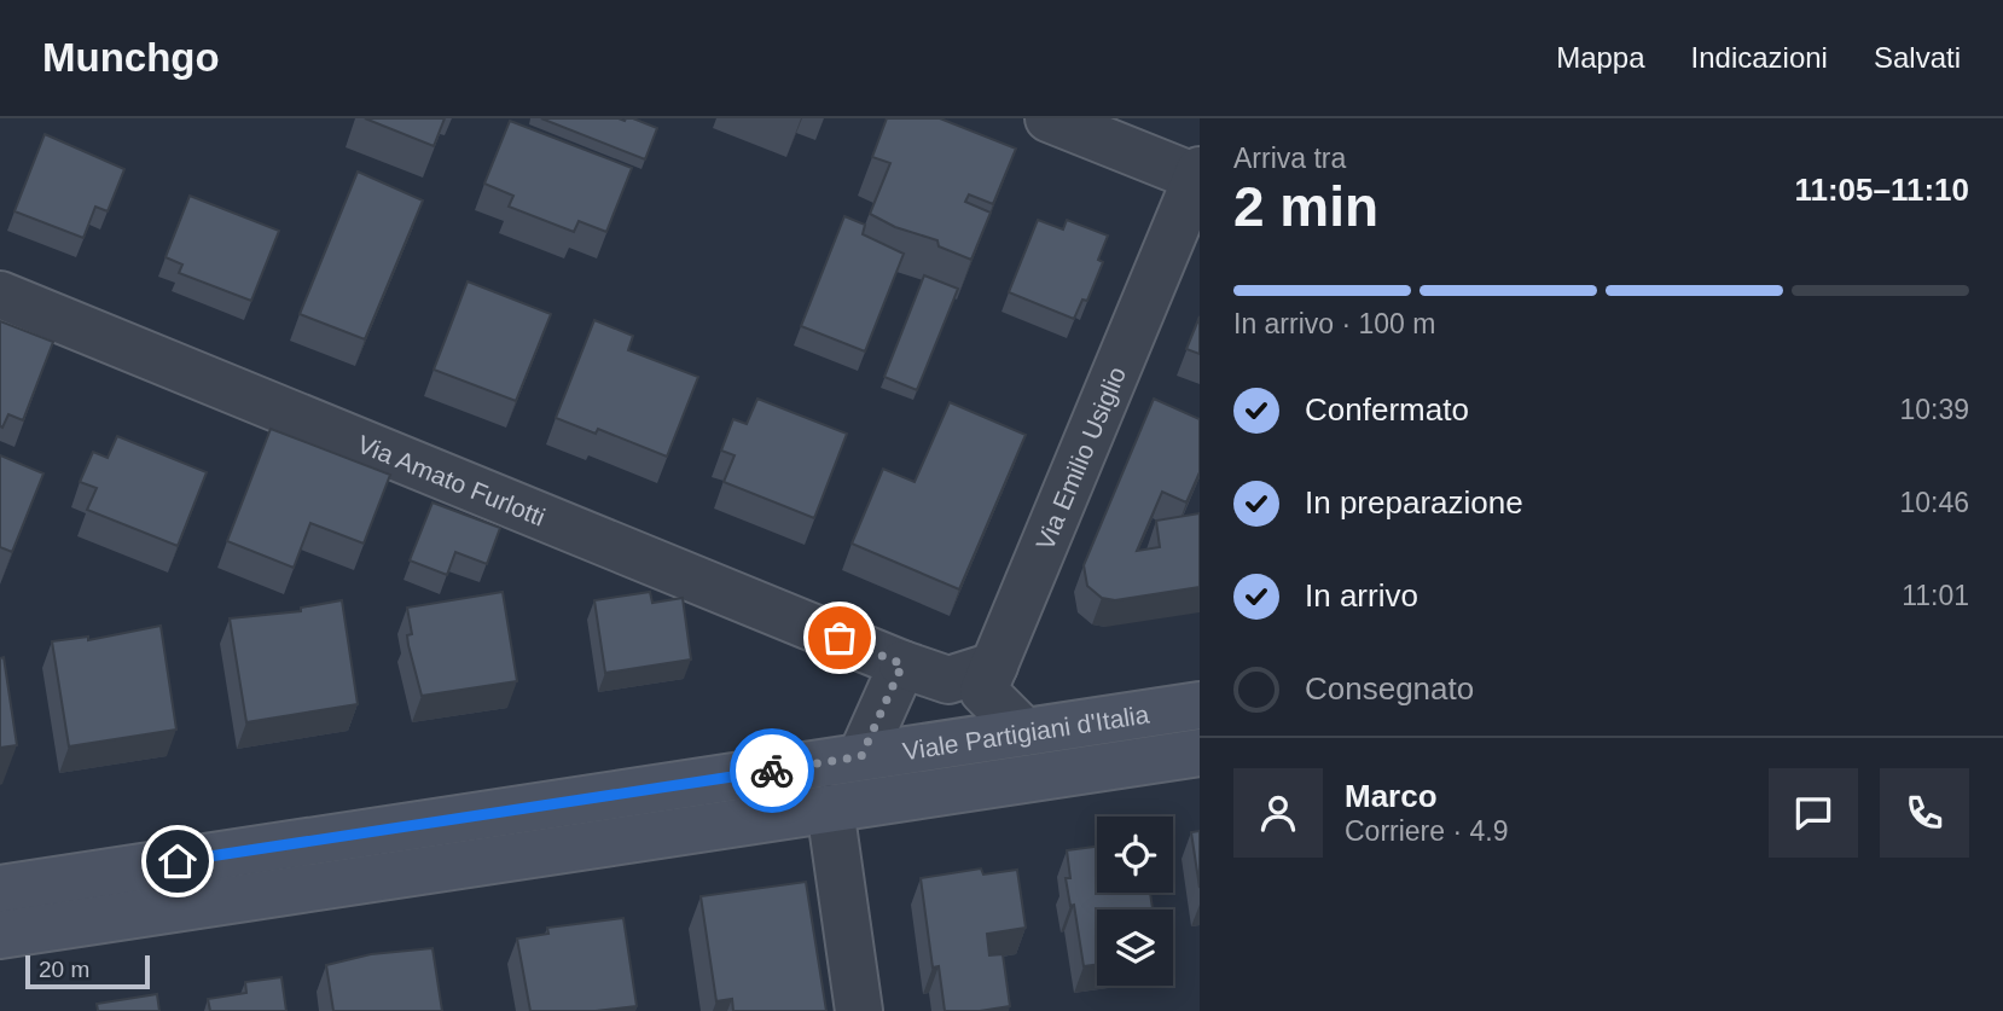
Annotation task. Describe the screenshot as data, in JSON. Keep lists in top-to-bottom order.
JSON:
{
  "streets": {
    "main road": ["Viale Partigiani d'Italia"],
    "street": ["Via Emilio Usiglio", "Via Amato Furlotti"]
  },
  "crossings": [
    ["Via Emilio Usiglio", "Via Amato Furlotti"],
    ["Via Emilio Usiglio", "Viale Partigiani d'Italia"]
  ],
  "scale_bar": "20 m",
  "page": {
    "header": "Munchgo",
    "nav": ["Mappa", "Indicazioni", "Salvati"],
    "heading": ["2 min", "Arriva tra", "11:05–11:10"],
    "panel": ["Marco", "Corriere · 4.9"],
    "bar": "In arrivo · 100 m",
    "list": [
      ["Confermato", "10:39"],
      ["In preparazione", "10:46"],
      ["In arrivo", "11:01"],
      "Consegnato"
    ],
    "scale": "20 m"
  }
}
